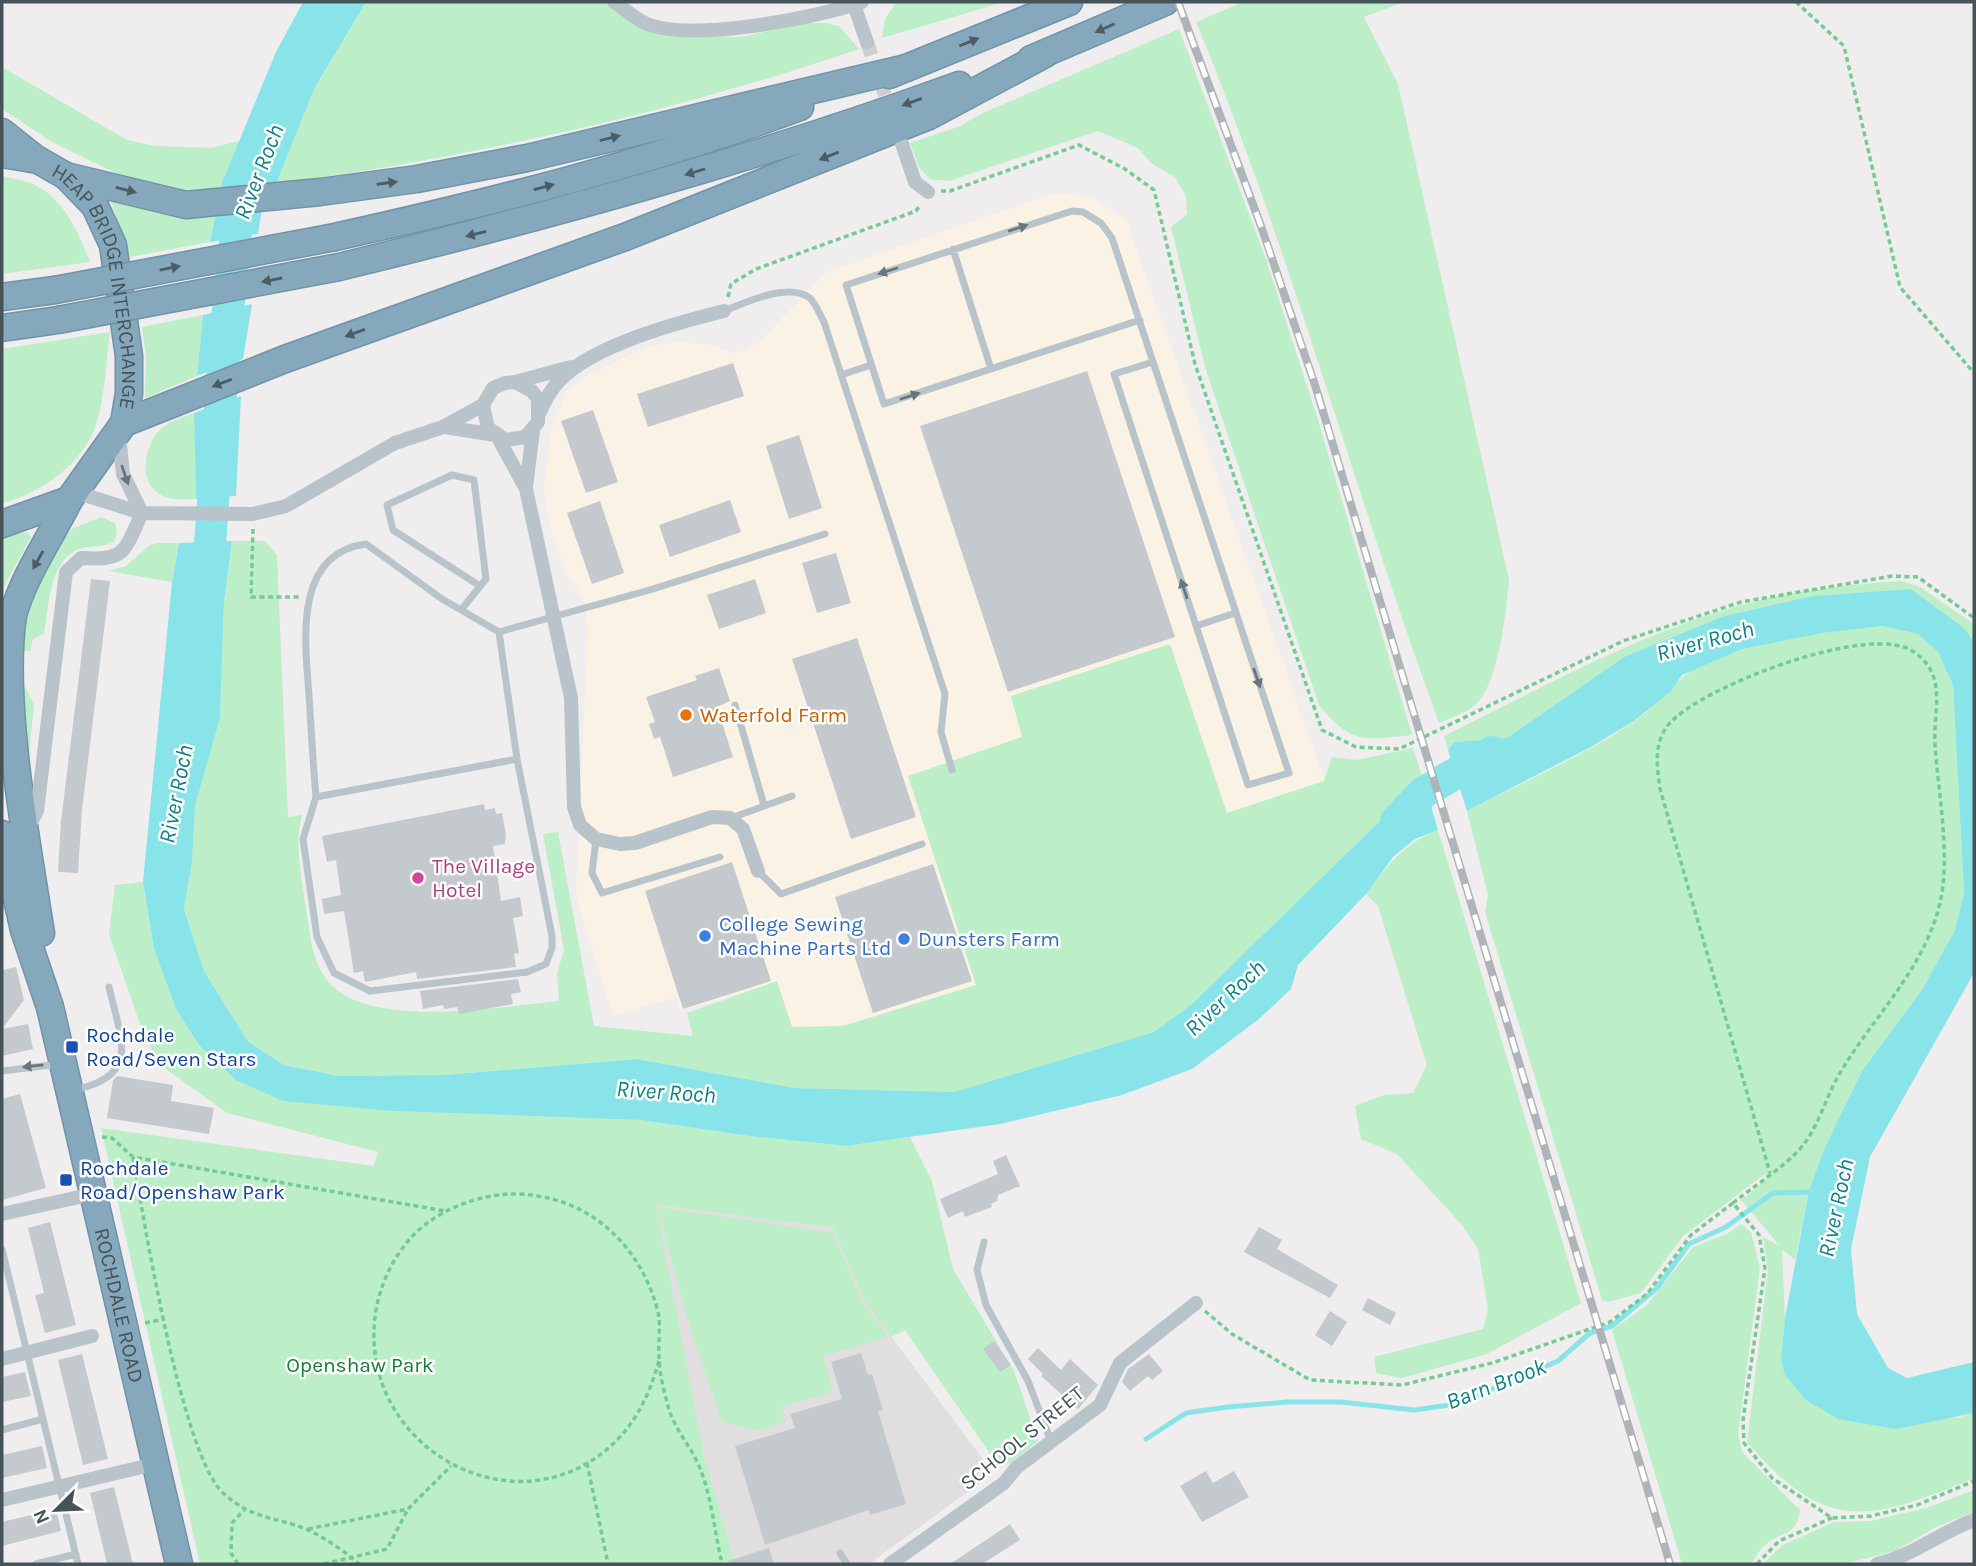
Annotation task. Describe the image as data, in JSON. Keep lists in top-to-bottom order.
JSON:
{
  "streets": {
    "highway": ["HEAP BRIDGE INTERCHANGE", "ROCHDALE ROAD"],
    "street": ["SCHOOL STREET"]
  },
  "crossings": [
    ["HEAP BRIDGE INTERCHANGE", "ROCHDALE ROAD"]
  ],
  "water": ["River Roch", "Barn Brook"],
  "parks": ["Openshaw Park"],
  "places": {
    "other": [
      "Waterfold Farm",
      "The Village Hotel",
      "College Sewing Machine Parts Ltd",
      "Dunsters Farm"
    ],
    "transit": ["Rochdale Road/Seven Stars", "Rochdale Road/Openshaw Park"]
  },
  "north": "bottom left"
}
